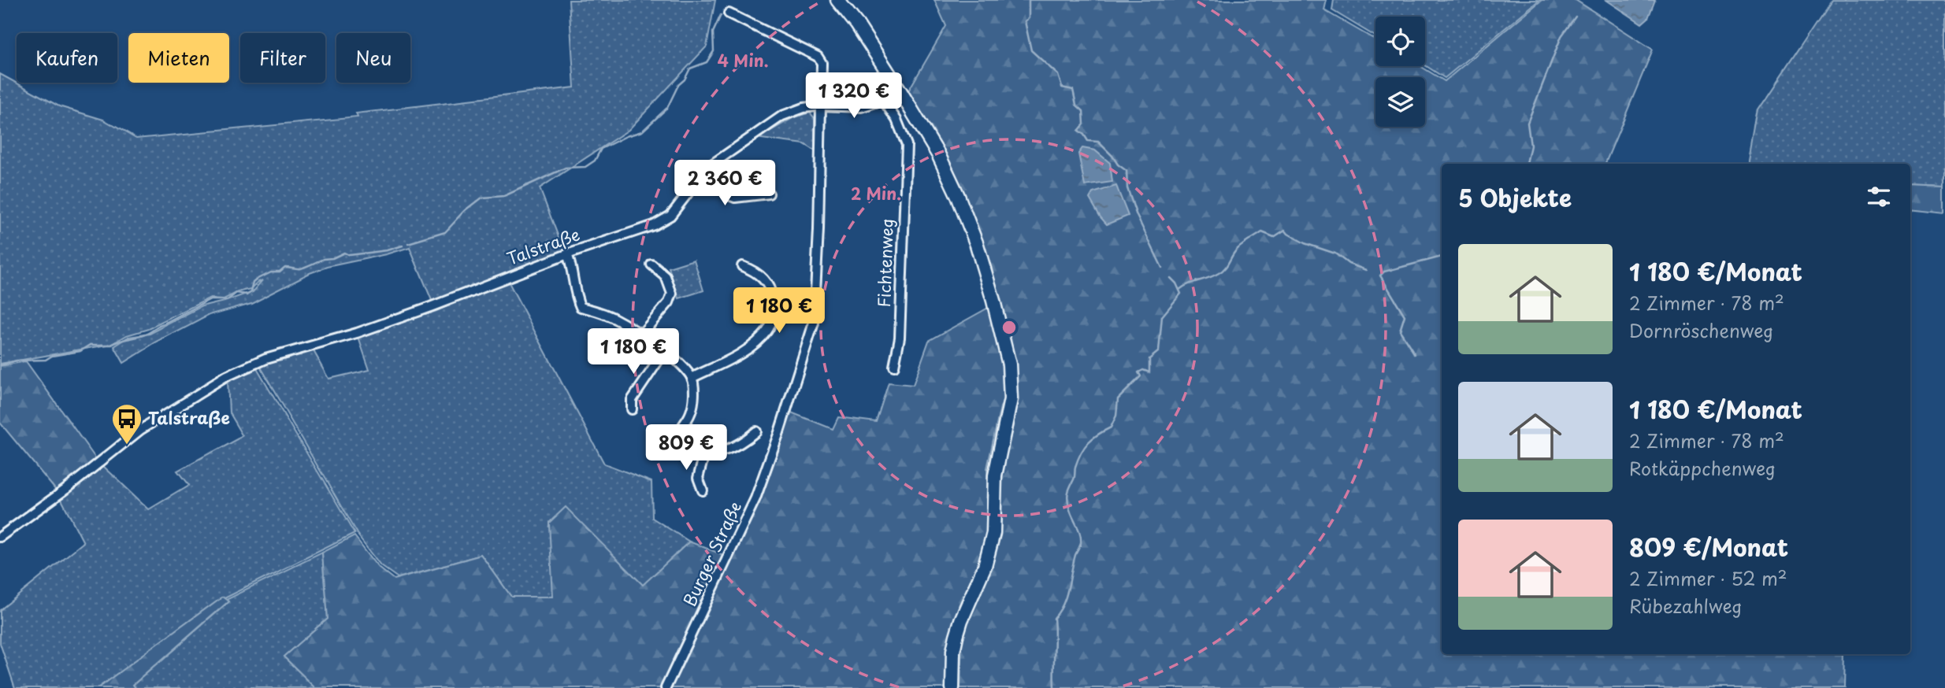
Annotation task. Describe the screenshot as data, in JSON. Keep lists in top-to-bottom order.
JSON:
{
  "streets": {
    "street": ["Talstraße", "Fichtenweg", "Burger Straße"]
  },
  "crossings": [
    ["Talstraße", "Fichtenweg"],
    ["Talstraße", "Burger Straße"]
  ],
  "places": {
    "bus stop": ["Talstraße"]
  },
  "page": {
    "chip": [
      "Kaufen",
      "Mieten",
      "Filter",
      "Neu"
    ],
    "price": [
      "1 320 €",
      "2 360 €",
      "1 180 €",
      "1 180 €",
      "809 €"
    ],
    "heading": "5 Objekte",
    "list": [
      {
        "name": "1 180 €/Monat",
        "note": "2 Zimmer · 78 m² · Dornröschenweg"
      },
      {
        "name": "1 180 €/Monat",
        "note": "2 Zimmer · 78 m² · Rotkäppchenweg"
      },
      {
        "name": "809 €/Monat",
        "note": "2 Zimmer · 52 m² · Rübezahlweg"
      }
    ]
  },
  "rings": ["4 Min.", "2 Min."]
}
